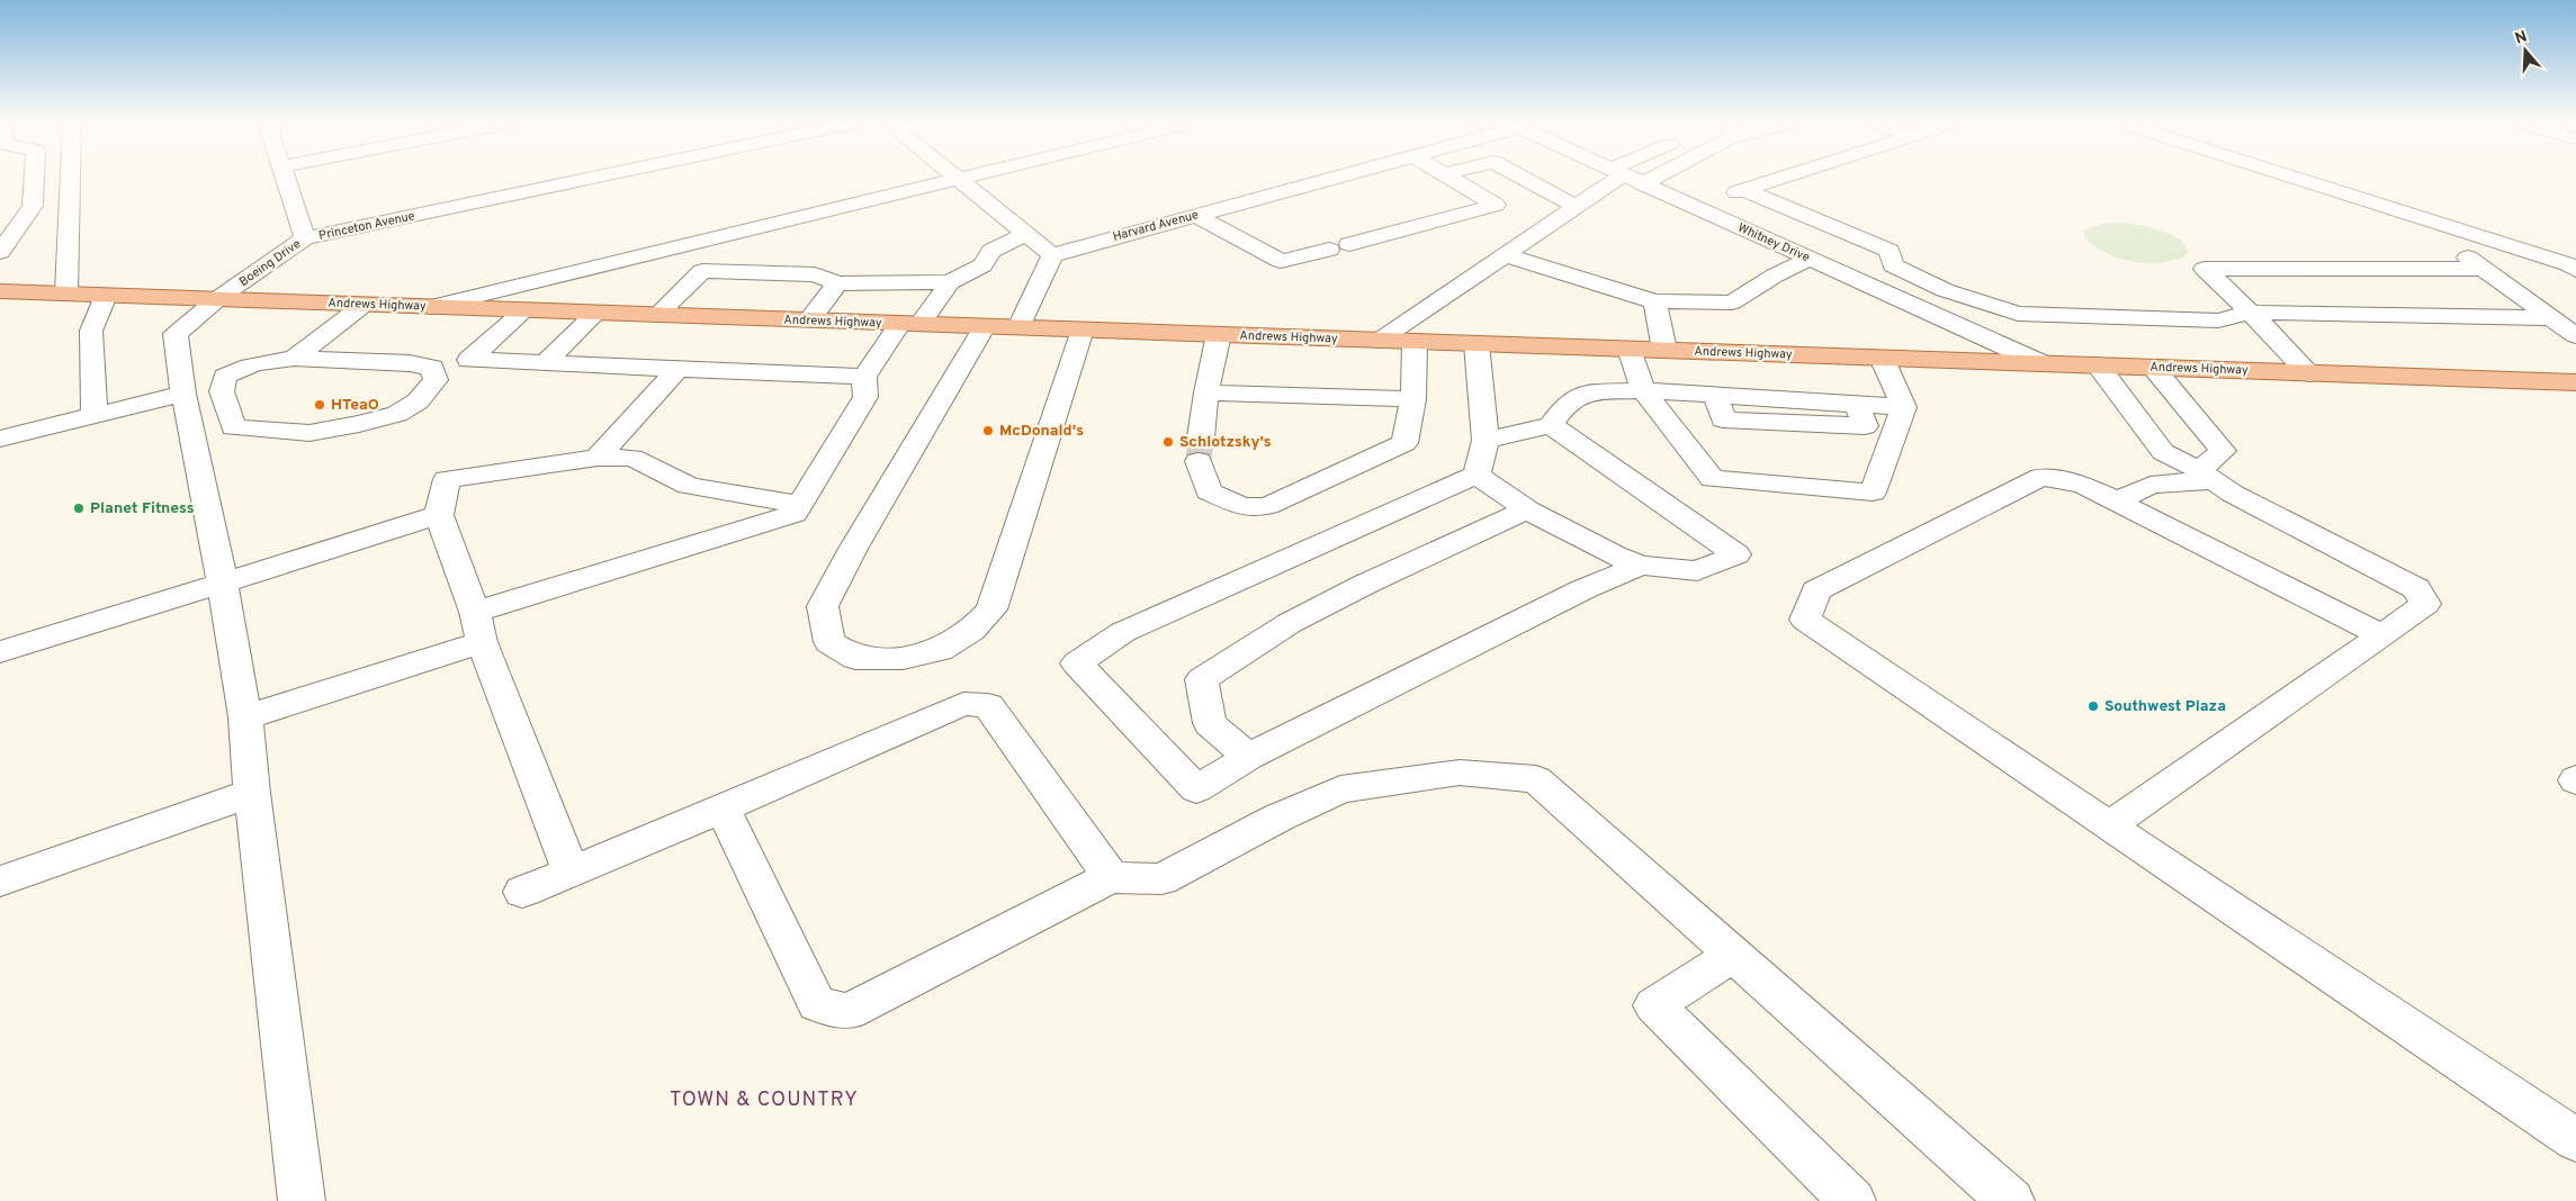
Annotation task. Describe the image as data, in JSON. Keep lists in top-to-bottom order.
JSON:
{
  "streets": {
    "main road": ["Andrews Highway"],
    "street": [
      "Princeton Avenue",
      "Harvard Avenue",
      "Whitney Drive",
      "Boeing Drive"
    ]
  },
  "crossings": [
    ["Princeton Avenue", "Boeing Drive"],
    ["Whitney Drive", "Andrews Highway"],
    ["Boeing Drive", "Andrews Highway"]
  ],
  "districts": ["TOWN & COUNTRY"],
  "places": [
    "HTeaO",
    "McDonald's",
    "Schlotzsky's",
    "Planet Fitness",
    "Southwest Plaza"
  ],
  "north": "top"
}
